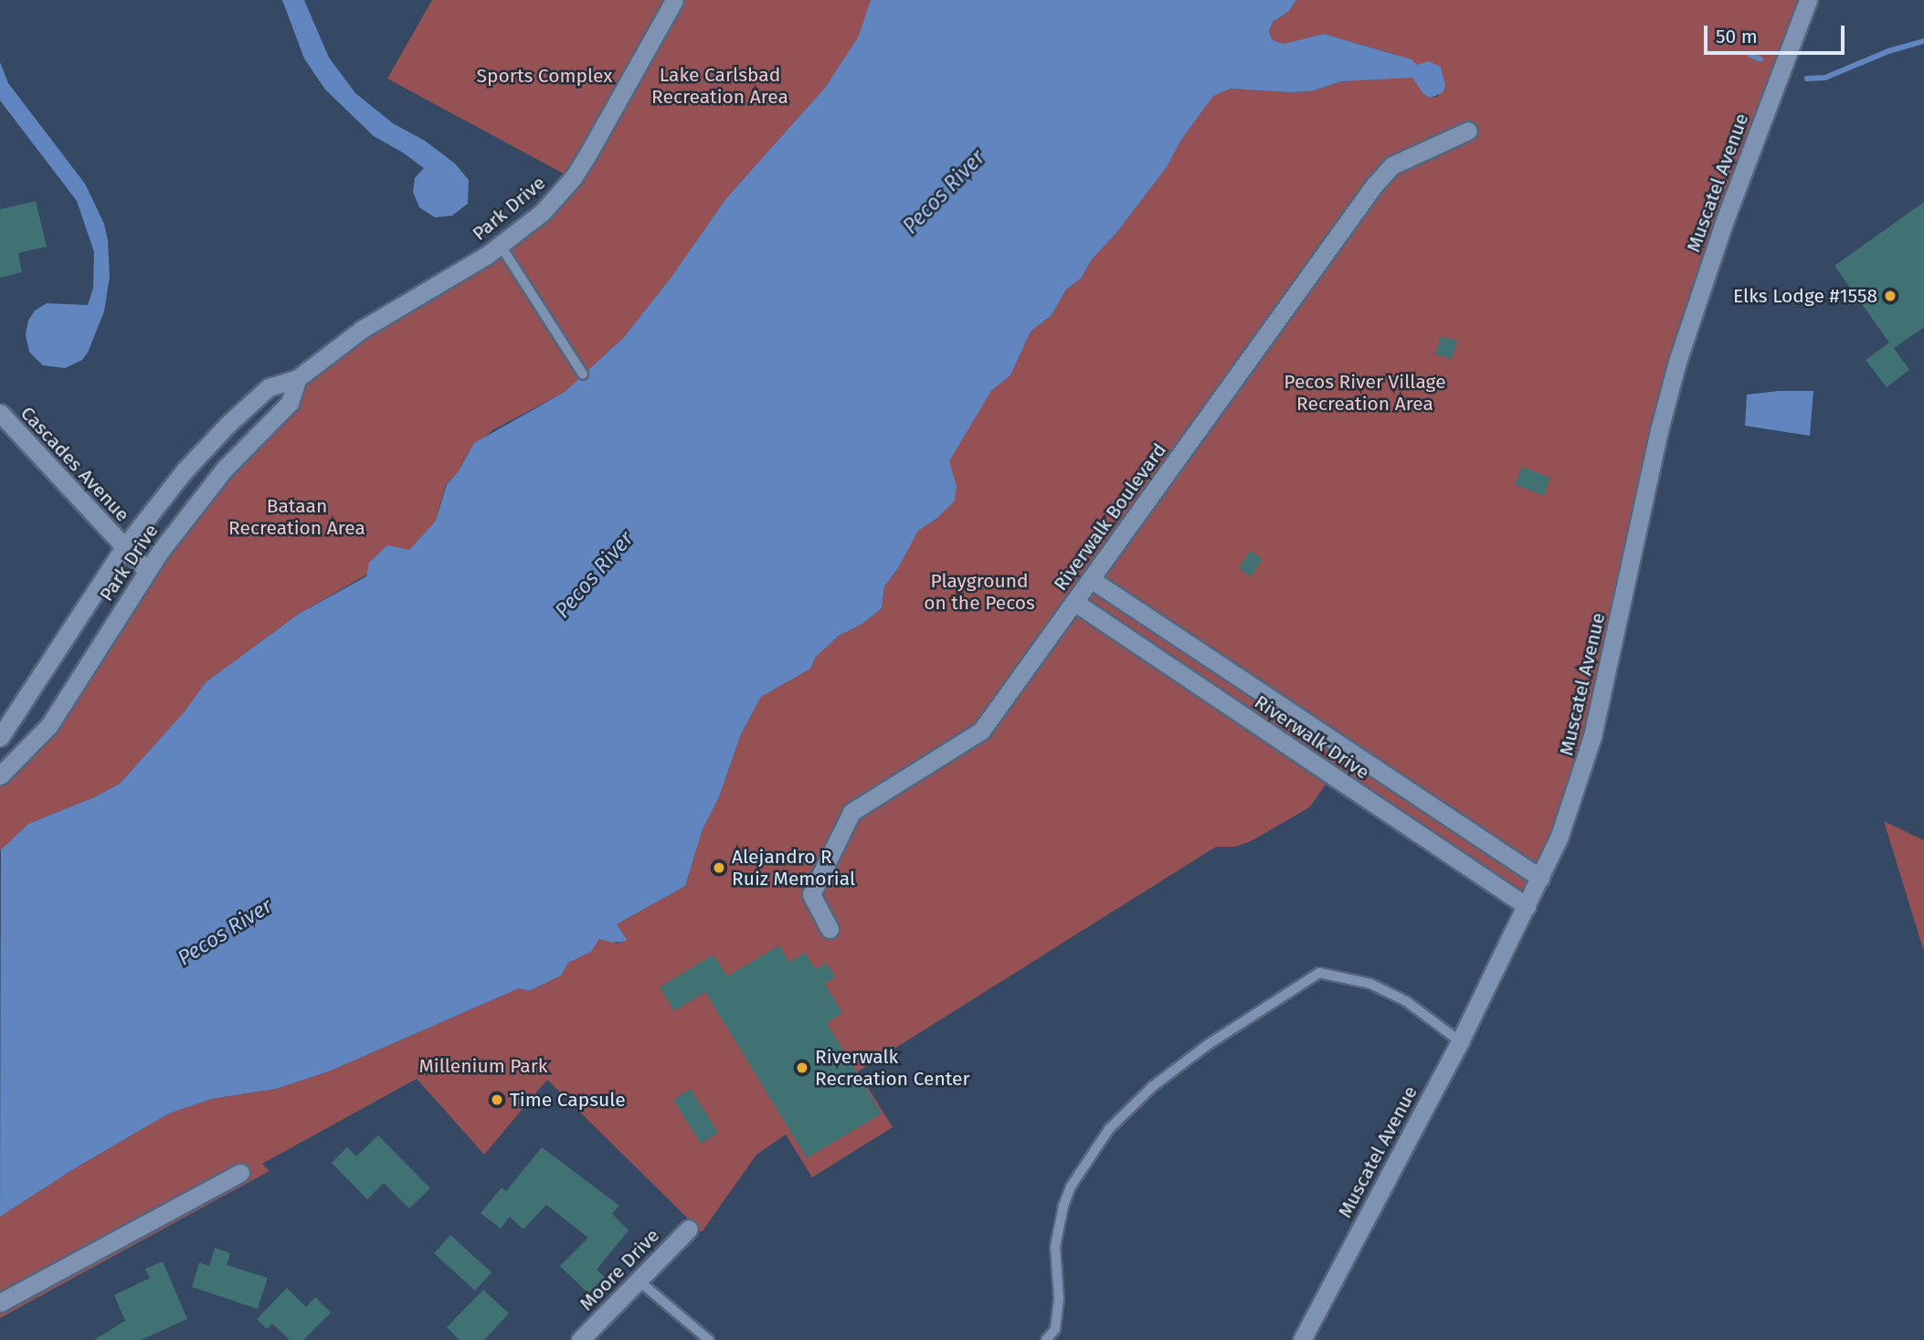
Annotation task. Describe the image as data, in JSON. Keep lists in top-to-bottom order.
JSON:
{
  "streets": {
    "street": [
      "Muscatel Avenue",
      "Park Drive",
      "Cascades Avenue",
      "Riverwalk Boulevard",
      "Riverwalk Drive",
      "Moore Drive"
    ]
  },
  "crossings": [
    ["Muscatel Avenue", "Riverwalk Drive"],
    ["Park Drive", "Cascades Avenue"],
    ["Riverwalk Boulevard", "Riverwalk Drive"]
  ],
  "water": ["Pecos River"],
  "parks": [
    "Lake Carlsbad Recreation Area",
    "Sports Complex",
    "Pecos River Village Recreation Area",
    "Bataan Recreation Area",
    "Playground on the Pecos",
    "Millenium Park"
  ],
  "places": [
    "Elks Lodge #1558",
    "Alejandro R Ruiz Memorial",
    "Riverwalk Recreation Center",
    "Time Capsule"
  ],
  "scale_bar": "50 m"
}
